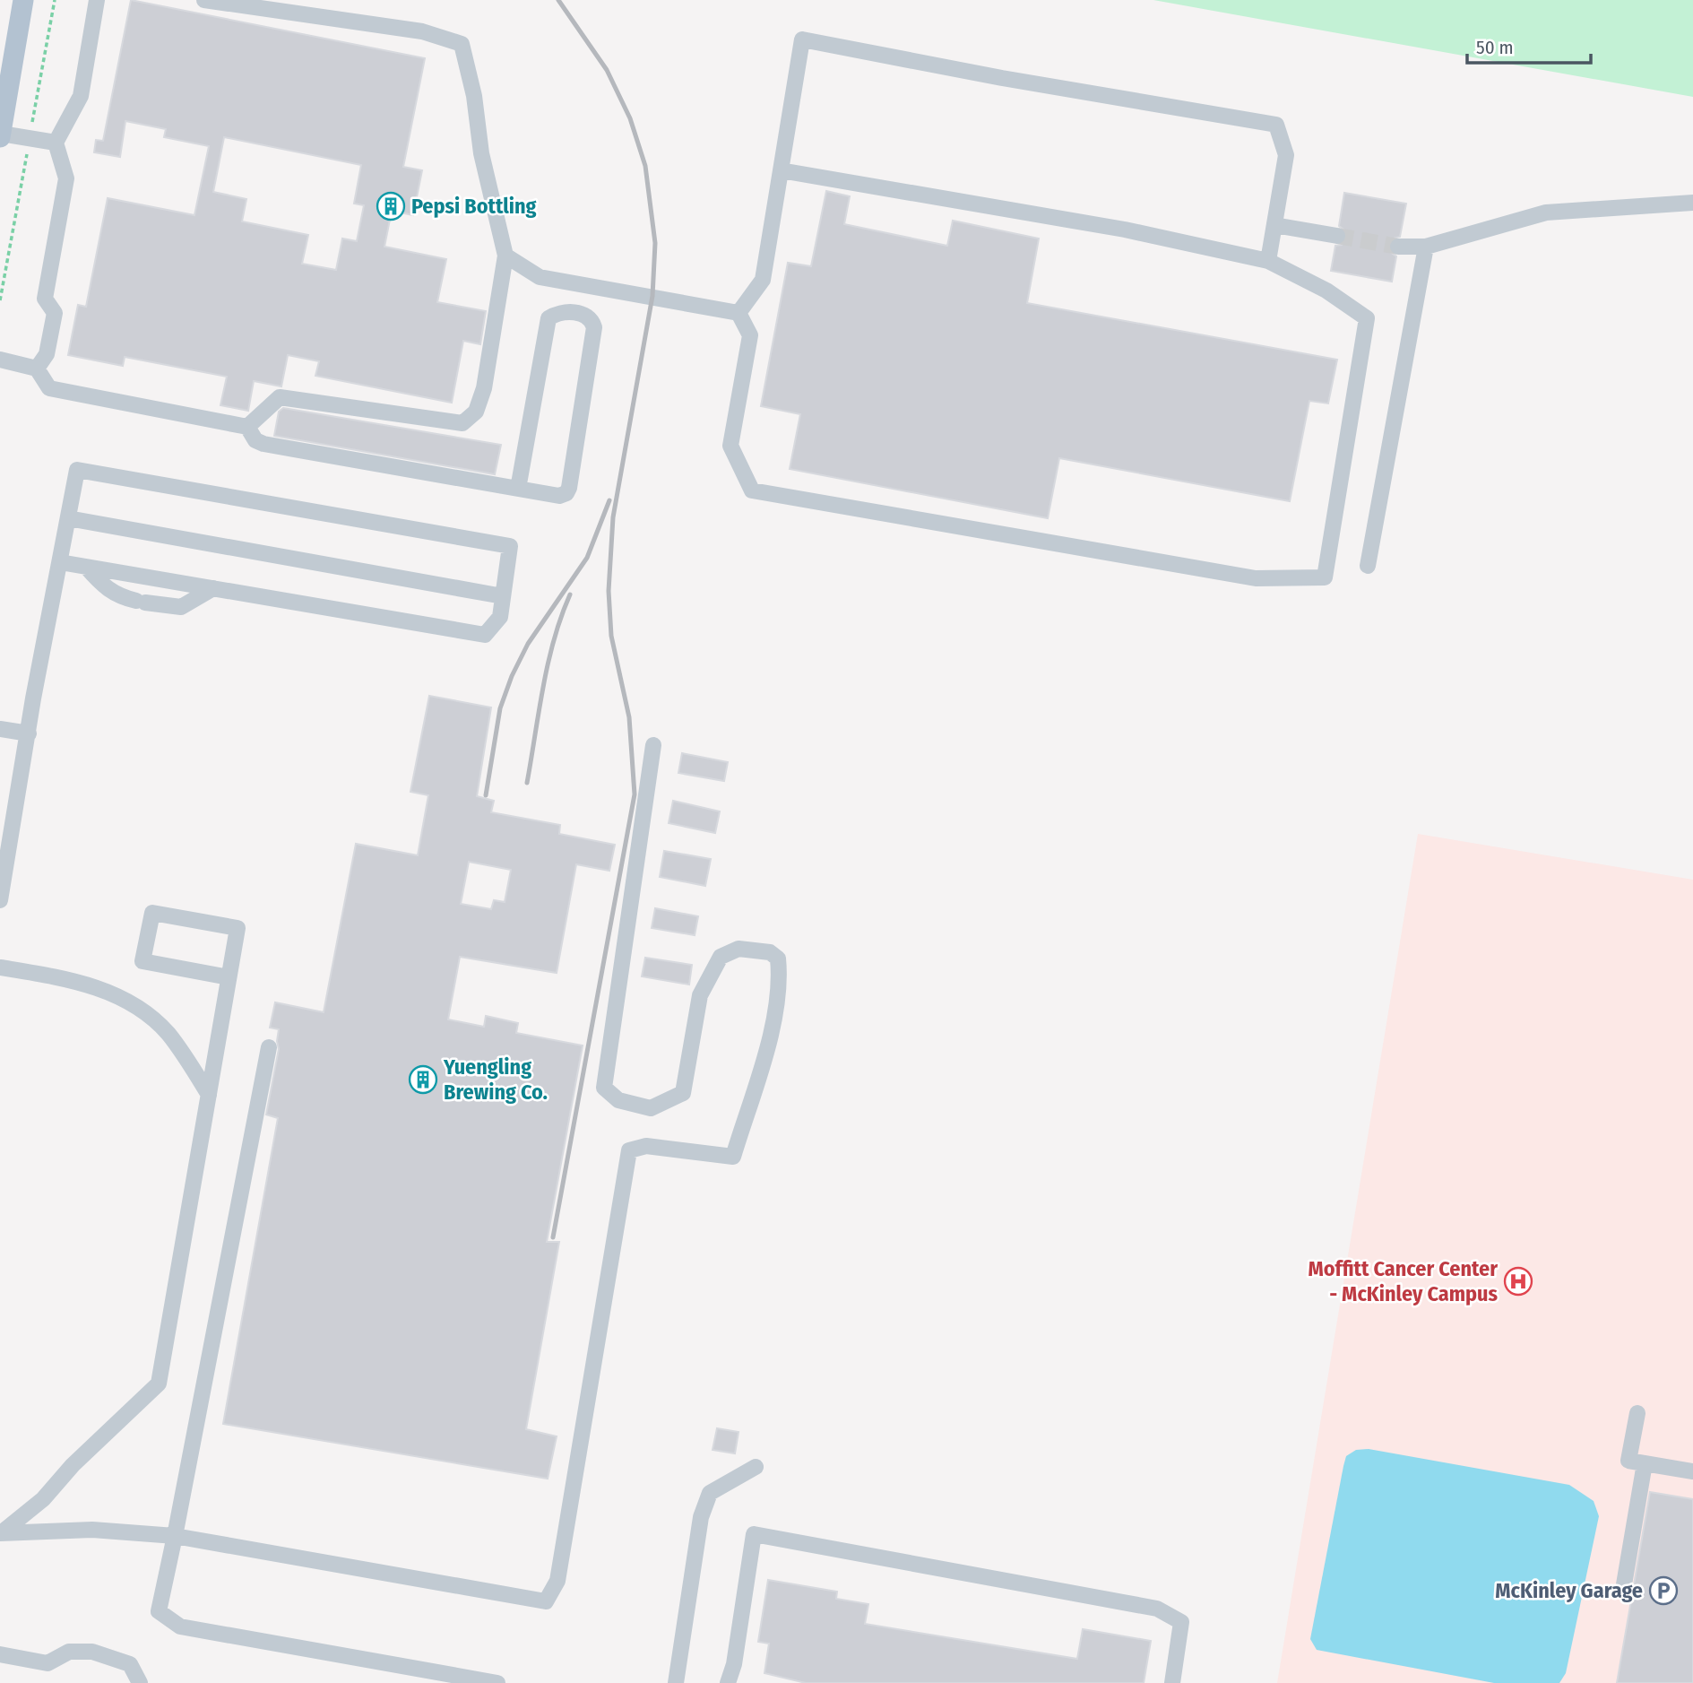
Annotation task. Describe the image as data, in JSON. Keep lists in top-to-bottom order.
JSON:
{
  "places": {
    "building": ["Pepsi Bottling", "Yuengling Brewing Co."],
    "hospital": ["Moffitt Cancer Center - McKinley Campus"],
    "parking": ["McKinley Garage"]
  },
  "scale_bar": "50 m"
}
